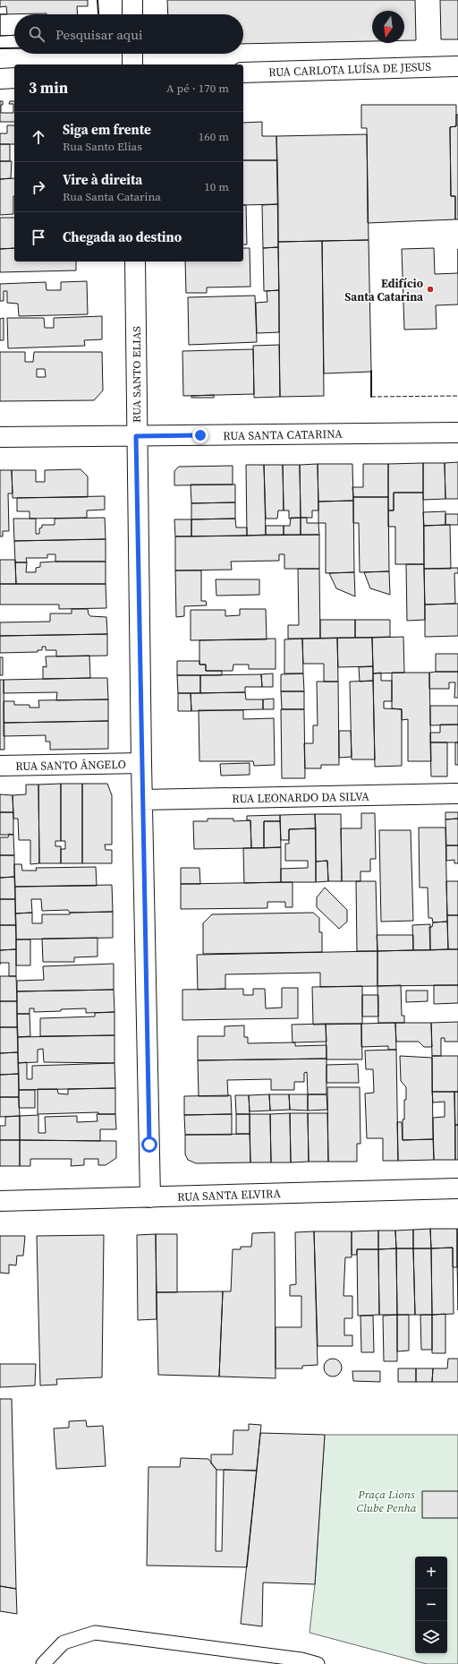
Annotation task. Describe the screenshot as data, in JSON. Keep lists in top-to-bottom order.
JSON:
{
  "streets": {
    "street": [
      "RUA CARLOTA LUÍSA DE JESUS",
      "RUA SANTO ELIAS",
      "RUA SANTA CATARINA",
      "RUA SANTO ÂNGELO",
      "RUA LEONARDO DA SILVA",
      "RUA SANTA ELVIRA"
    ]
  },
  "crossings": [
    ["RUA SANTO ELIAS", "RUA SANTA CATARINA"],
    ["RUA SANTO ELIAS", "RUA SANTO ÂNGELO"],
    ["RUA SANTO ELIAS", "RUA LEONARDO DA SILVA"],
    ["RUA SANTO ELIAS", "RUA SANTA ELVIRA"]
  ],
  "parks": ["Praça Lions Clube Penha"],
  "places": ["Edifício Santa Catarina"],
  "north": "bottom",
  "page": {
    "search": "Pesquisar aqui",
    "heading": ["3 min", "A pé · 170 m"],
    "list": [
      ["Siga em frente", "Rua Santo Elias", "160 m"],
      ["Vire à direita", "Rua Santa Catarina", "10 m"],
      "Chegada ao destino"
    ],
    "map_buttons": ["+", "−"]
  }
}
